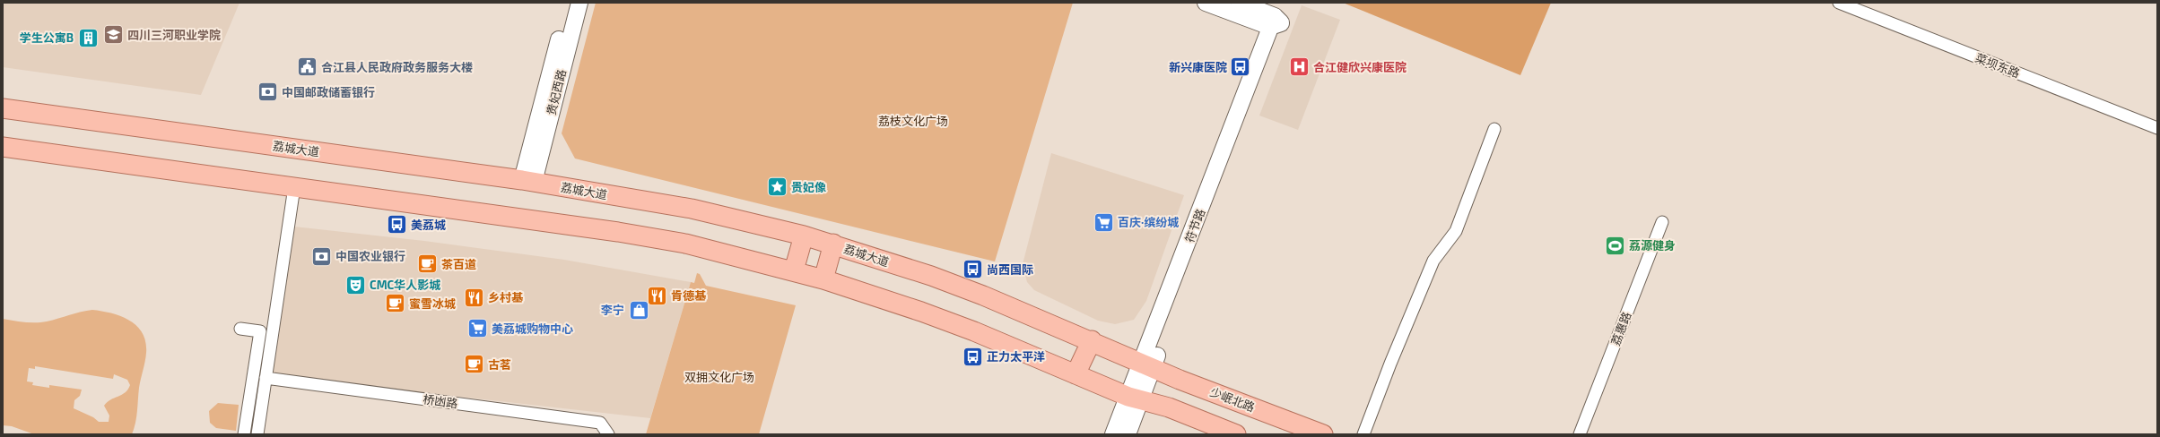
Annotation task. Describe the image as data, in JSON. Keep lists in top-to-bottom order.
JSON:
{
  "streets": {
    "main road": [
      "贵妃西路",
      "荔城大道",
      "符节路",
      "少岷北路"
    ],
    "street": ["菜坝东路", "荔惠路", "桥凼路"]
  },
  "crossings": [
    ["贵妃西路", "荔城大道"],
    ["荔城大道", "符节路"],
    ["荔城大道", "少岷北路"],
    ["符节路", "少岷北路"]
  ],
  "parks": ["荔枝文化广场", "双拥文化广场"],
  "places": {
    "school or university": ["四川三河职业学院"],
    "building": ["学生公寓B"],
    "public building": ["合江县人民政府政务服务大楼"],
    "bus stop": [
      "新兴康医院",
      "美荔城",
      "尚西国际",
      "正力太平洋"
    ],
    "hospital": ["合江健欣兴康医院"],
    "bank": ["中国邮政储蓄银行", "中国农业银行"],
    "place": ["贵妃像"],
    "supermarket": ["百庆·缤纷城", "美荔城购物中心"],
    "sports": ["荔源健身"],
    "cafe": ["茶百道", "蜜雪冰城", "古茗"],
    "theatre": ["CMC华人影城"],
    "restaurant": ["肯德基", "乡村基"],
    "shop": ["李宁"]
  }
}
